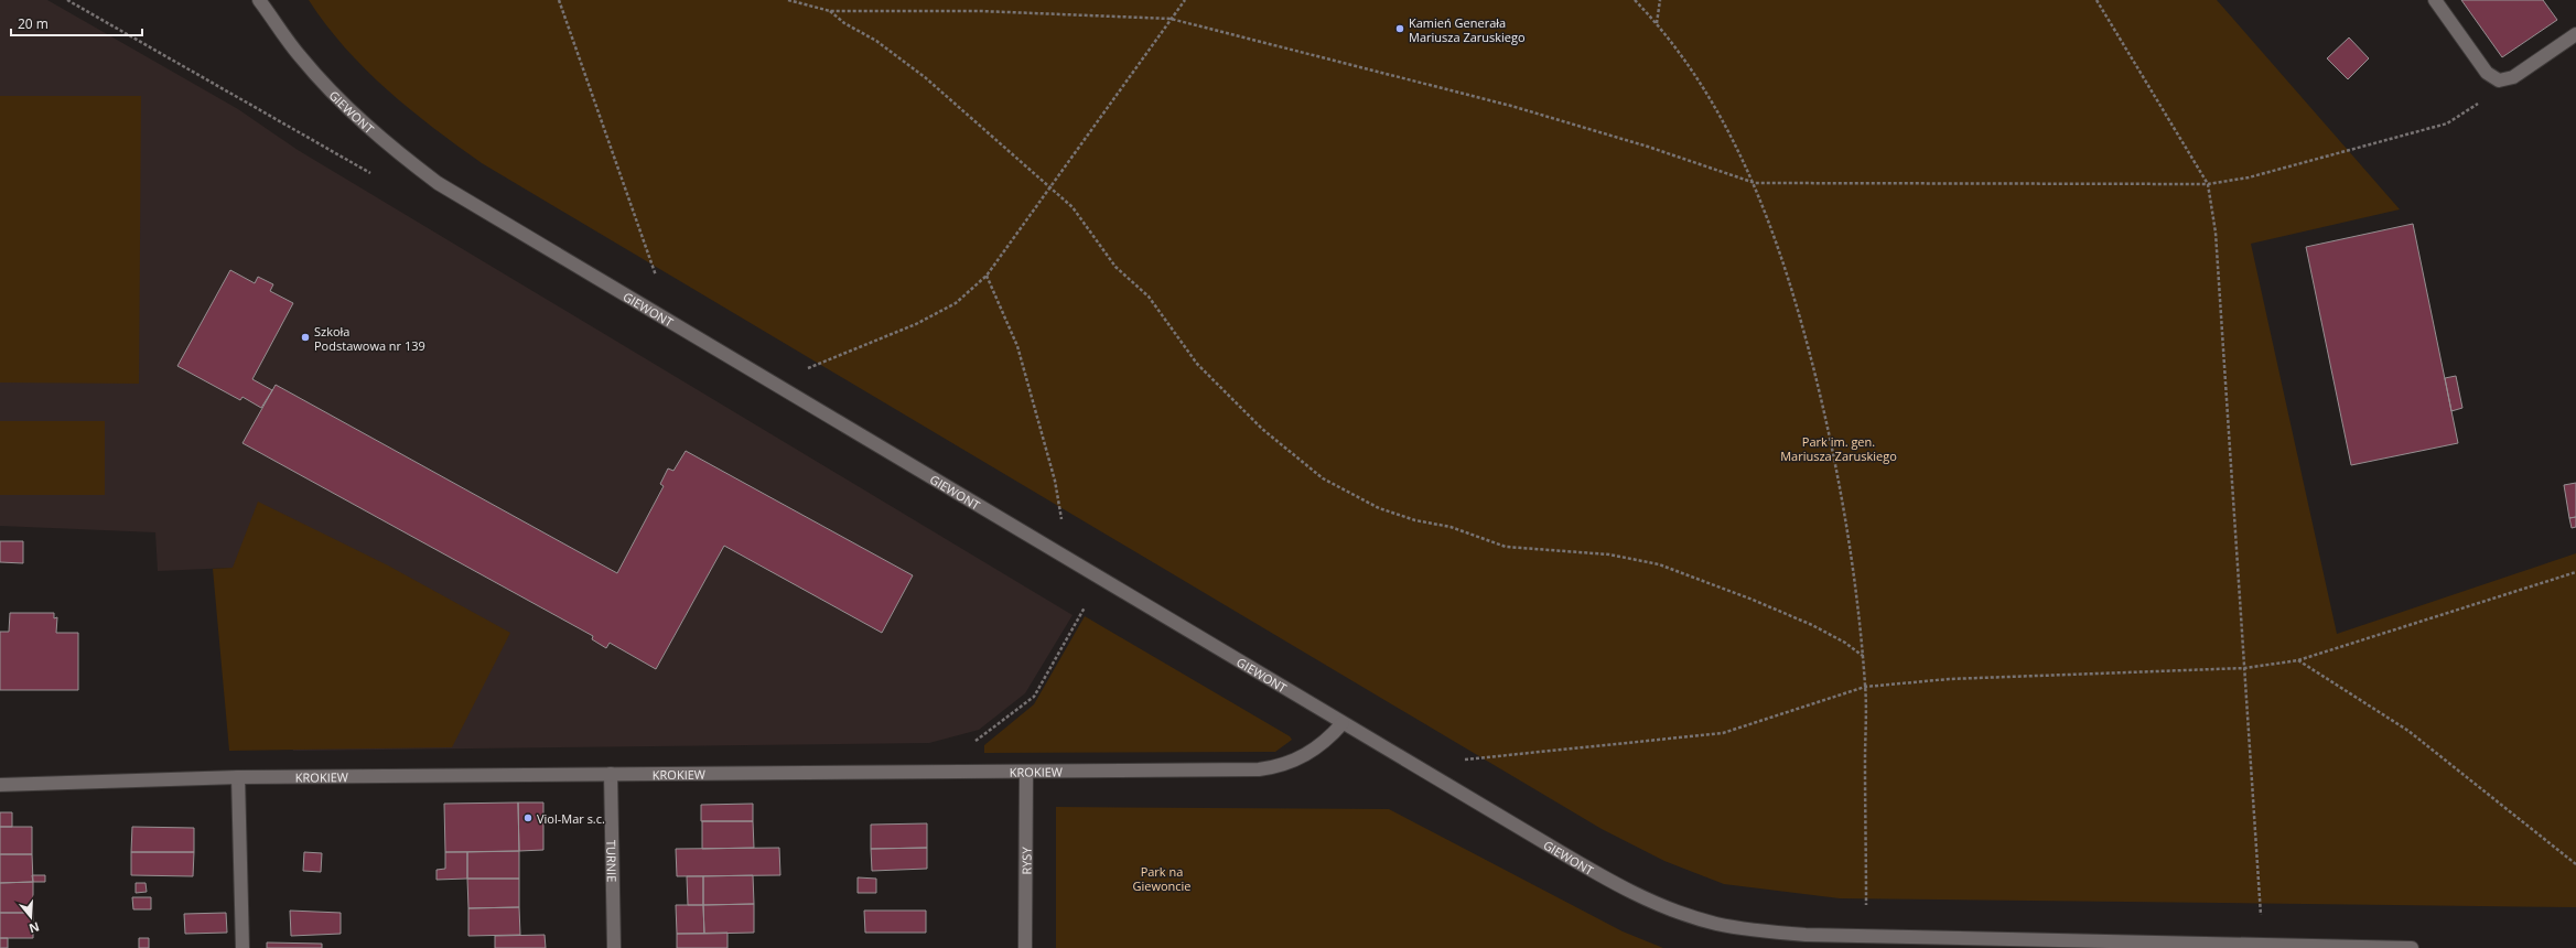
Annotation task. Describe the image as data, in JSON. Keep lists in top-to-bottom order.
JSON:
{
  "streets": {
    "street": [
      "GIEWONT",
      "KROKIEW",
      "TURNIE",
      "RYSY"
    ]
  },
  "crossings": [
    ["GIEWONT", "KROKIEW"],
    ["KROKIEW", "TURNIE"],
    ["KROKIEW", "RYSY"]
  ],
  "parks": ["Park im. gen. Mariusza Zaruskiego", "Park na Giewoncie"],
  "places": ["Kamień Generała Mariusza Zaruskiego", "Szkoła Podstawowa nr 139", "Viol-Mar s.c."],
  "scale_bar": "20 m",
  "north": "bottom"
}
